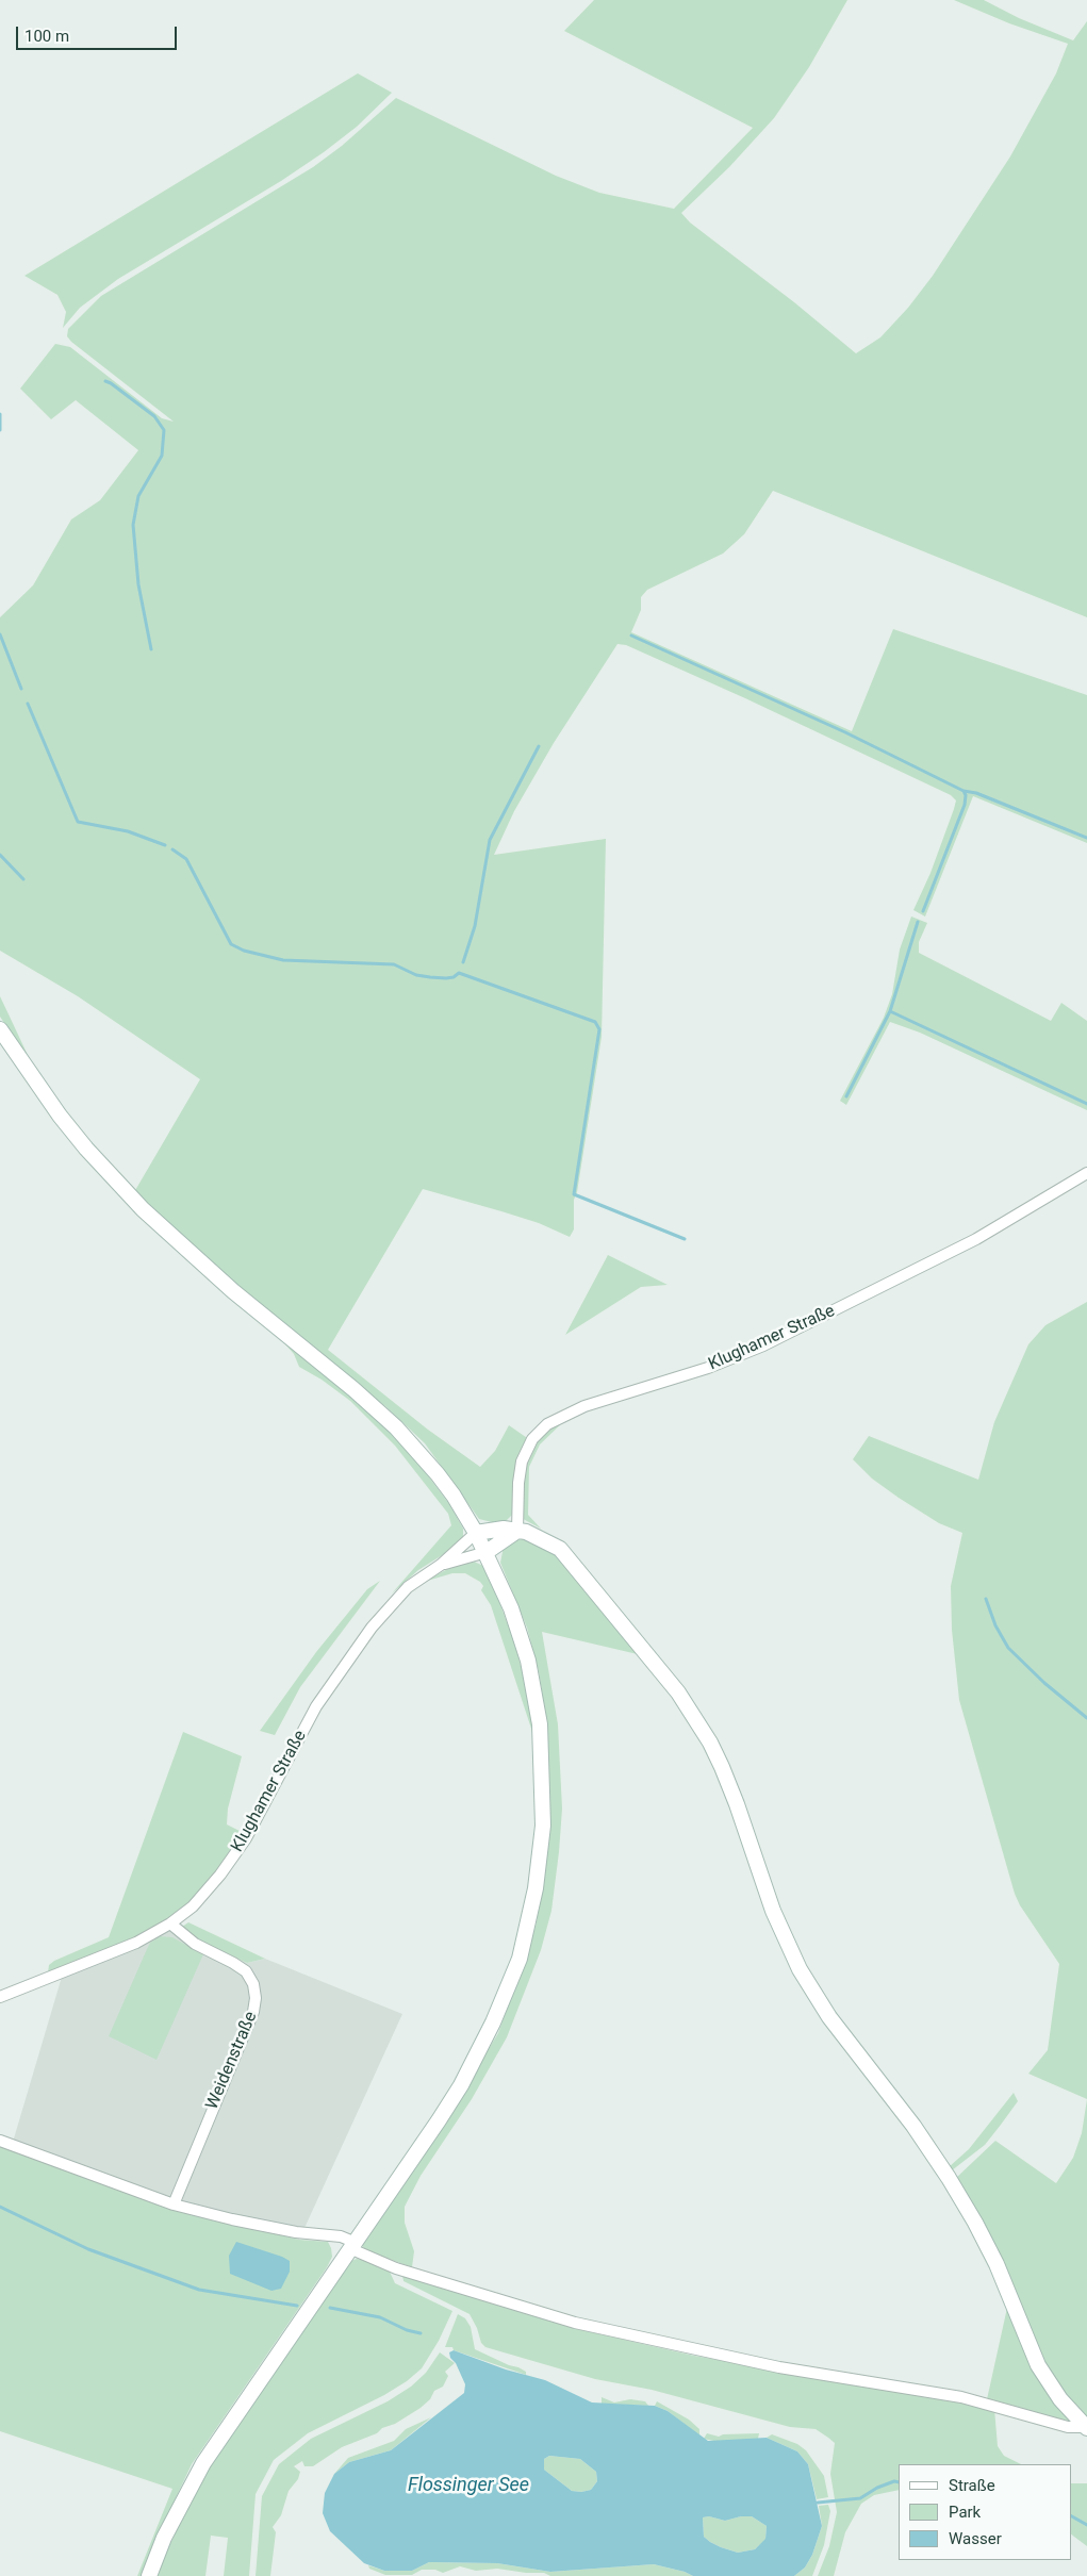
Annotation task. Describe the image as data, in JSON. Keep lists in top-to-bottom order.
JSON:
{
  "streets": {
    "street": ["Klughamer Straße", "Weidenstraße"]
  },
  "crossings": [
    ["Klughamer Straße", "Weidenstraße"]
  ],
  "water": ["Flossinger See"],
  "legend": ["Straße", "Park", "Wasser"],
  "scale_bar": "100 m"
}
